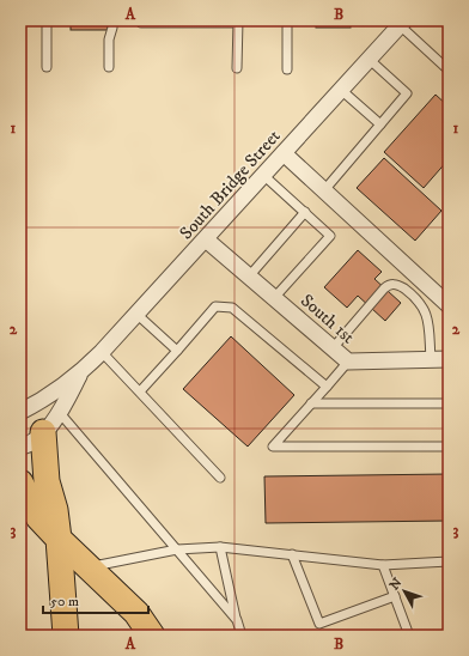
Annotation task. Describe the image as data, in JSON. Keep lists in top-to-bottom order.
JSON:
{
  "streets": {
    "street": ["South Bridge Street", "South 1st"]
  },
  "crossings": [
    ["South Bridge Street", "South 1st"]
  ],
  "scale_bar": "50 m",
  "north": "top left",
  "grid": {
    "columns": ["A", "B"],
    "rows": ["1", "2", "3"]
  }
}
